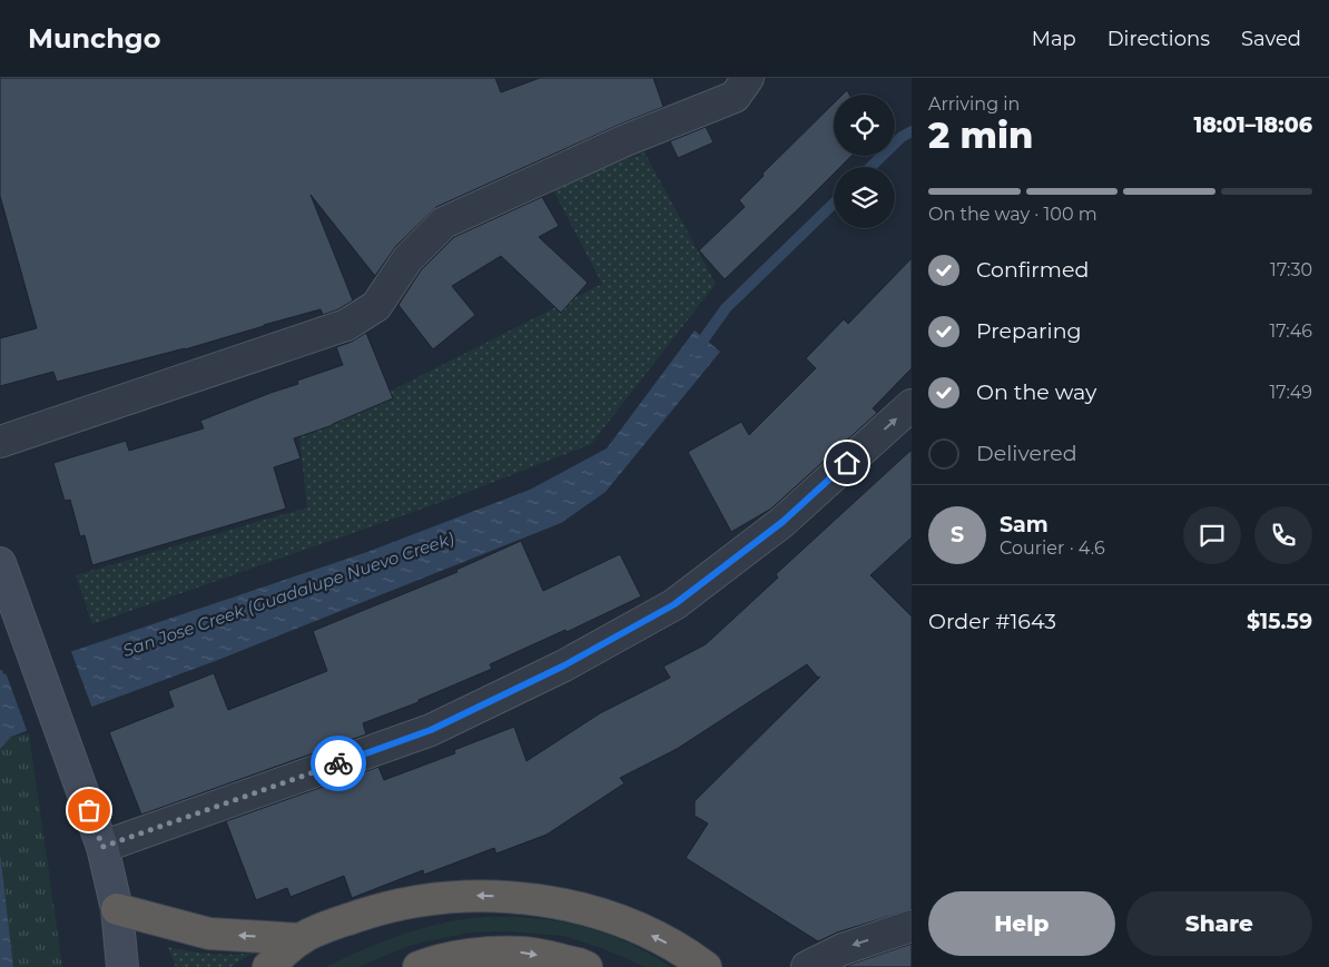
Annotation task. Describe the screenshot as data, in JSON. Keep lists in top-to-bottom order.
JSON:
{
  "water": ["San Jose Creek (Guadalupe Nuevo Creek)"],
  "page": {
    "header": "Munchgo",
    "nav": ["Map", "Directions", "Saved"],
    "heading": ["2 min", "Arriving in", "18:01–18:06"],
    "panel": [
      "Sam",
      "Courier · 4.6",
      "Order #1643",
      "$15.59"
    ],
    "bar": "On the way · 100 m",
    "list": [
      ["Confirmed", "17:30"],
      ["Preparing", "17:46"],
      ["On the way", "17:49"],
      "Delivered"
    ],
    "round": "S",
    "buttons": ["Help", "Share"]
  }
}
